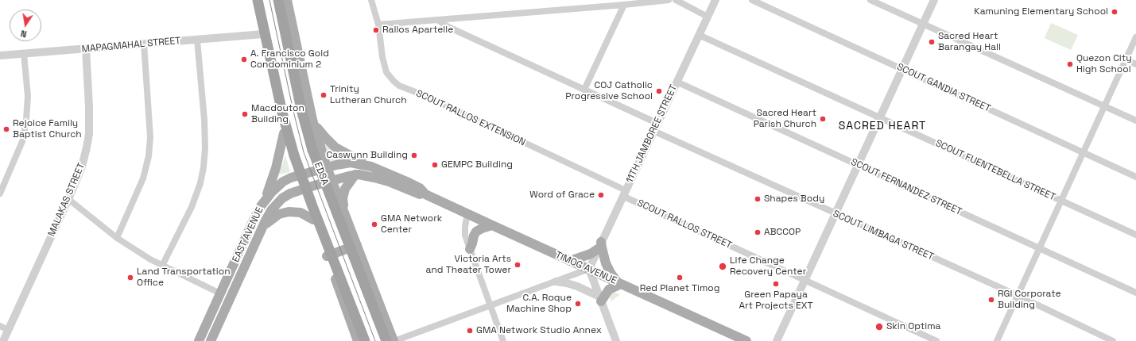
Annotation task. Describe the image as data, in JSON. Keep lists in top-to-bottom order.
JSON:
{
  "streets": {
    "highway": ["EDSA"],
    "main road": ["EAST AVENUE", "TIMOG AVENUE"],
    "street": [
      "MAPAGMAHAL STREET",
      "SCOUT GANDIA STREET",
      "SCOUT RALLOS EXTENSION",
      "11TH JAMBOREE STREET",
      "SCOUT FUENTEBELLA STREET",
      "SCOUT FERNANDEZ STREET",
      "MALAKAS STREET",
      "SCOUT RALLOS STREET",
      "SCOUT LIMBAGA STREET"
    ]
  },
  "crossings": [
    ["MAPAGMAHAL STREET", "MALAKAS STREET"],
    ["SCOUT RALLOS EXTENSION", "11TH JAMBOREE STREET"],
    ["SCOUT RALLOS EXTENSION", "SCOUT RALLOS STREET"],
    ["11TH JAMBOREE STREET", "SCOUT FUENTEBELLA STREET"],
    ["11TH JAMBOREE STREET", "SCOUT FERNANDEZ STREET"],
    ["11TH JAMBOREE STREET", "SCOUT RALLOS STREET"],
    ["11TH JAMBOREE STREET", "SCOUT LIMBAGA STREET"],
    ["11TH JAMBOREE STREET", "TIMOG AVENUE"],
    ["EDSA", "TIMOG AVENUE"],
    ["EAST AVENUE", "TIMOG AVENUE"]
  ],
  "districts": ["SACRED HEART"],
  "places": [
    "Kamuning Elementary School",
    "Rallos Apartelle",
    "Sacred Heart Barangay Hall",
    "A. Francisco Gold Condominium 2",
    "Quezon City High School",
    "COJ Catholic Progressive School",
    "Trinity Lutheran Church",
    "Macdouton Building",
    "Sacred Heart Parish Church",
    "Rejoice Family Baptist Church",
    "Caswynn Building",
    "GEMPC Building",
    "Word of Grace",
    "Shapes Body",
    "GMA Network Center",
    "ABCCOP",
    "Victoria Arts and Theater Tower",
    "Life Change Recovery Center",
    "Land Transportation Office",
    "Red Planet Timog",
    "Green Papaya Art Projects EXT",
    "RGI Corporate Building",
    "C.A. Roque Machine Shop",
    "Skin Optima",
    "GMA Network Studio Annex"
  ],
  "north": "bottom"
}
